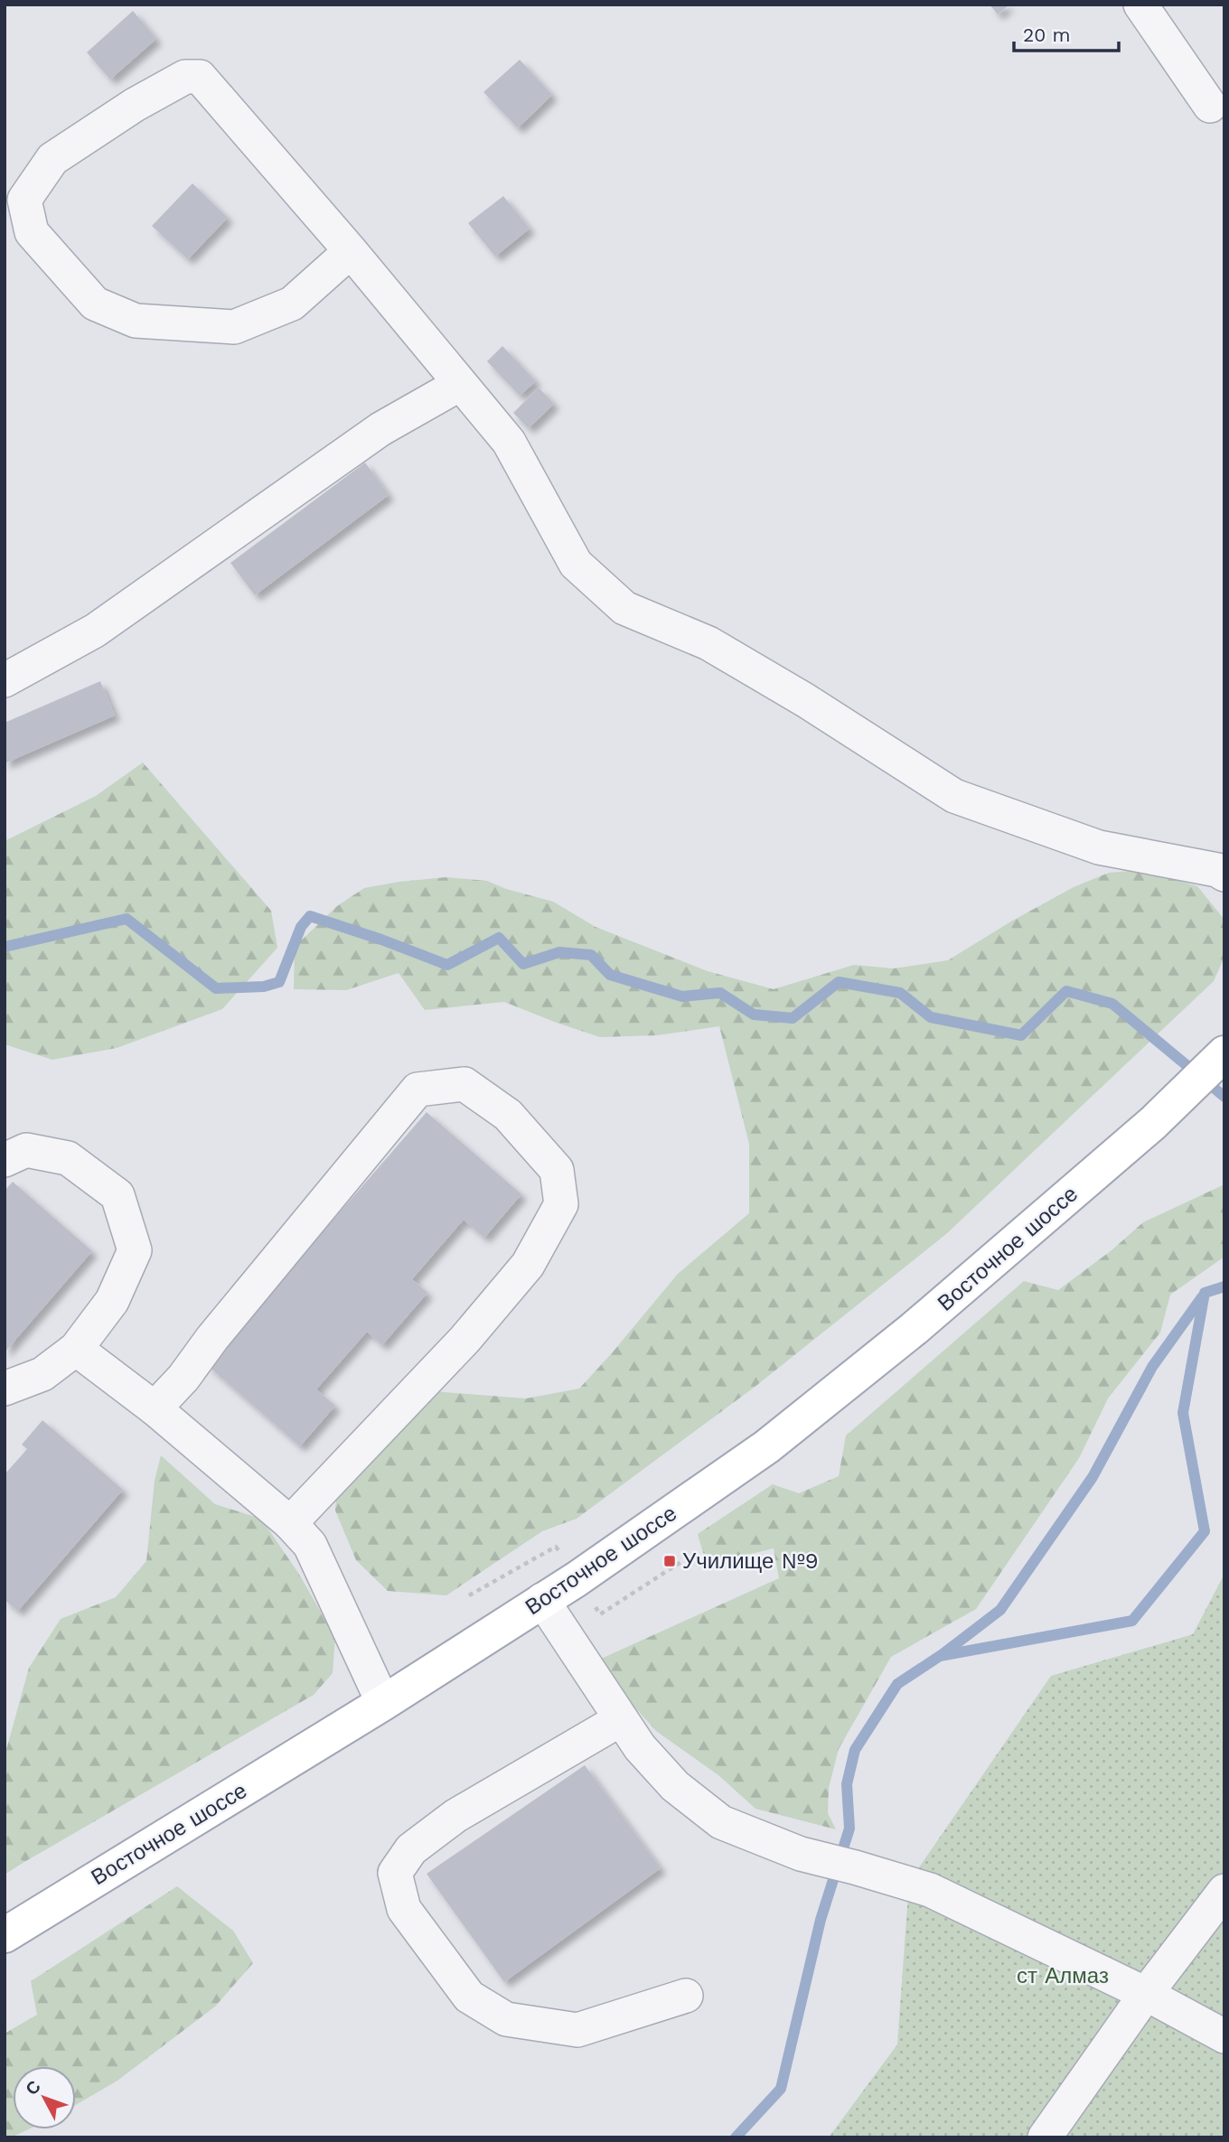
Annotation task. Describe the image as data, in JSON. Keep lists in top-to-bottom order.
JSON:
{
  "streets": {
    "main road": ["Восточное шоссе"]
  },
  "parks": ["ст Алмаз"],
  "places": {
    "transit": ["Училище №9"]
  },
  "scale_bar": "20 m",
  "north": "top left"
}
